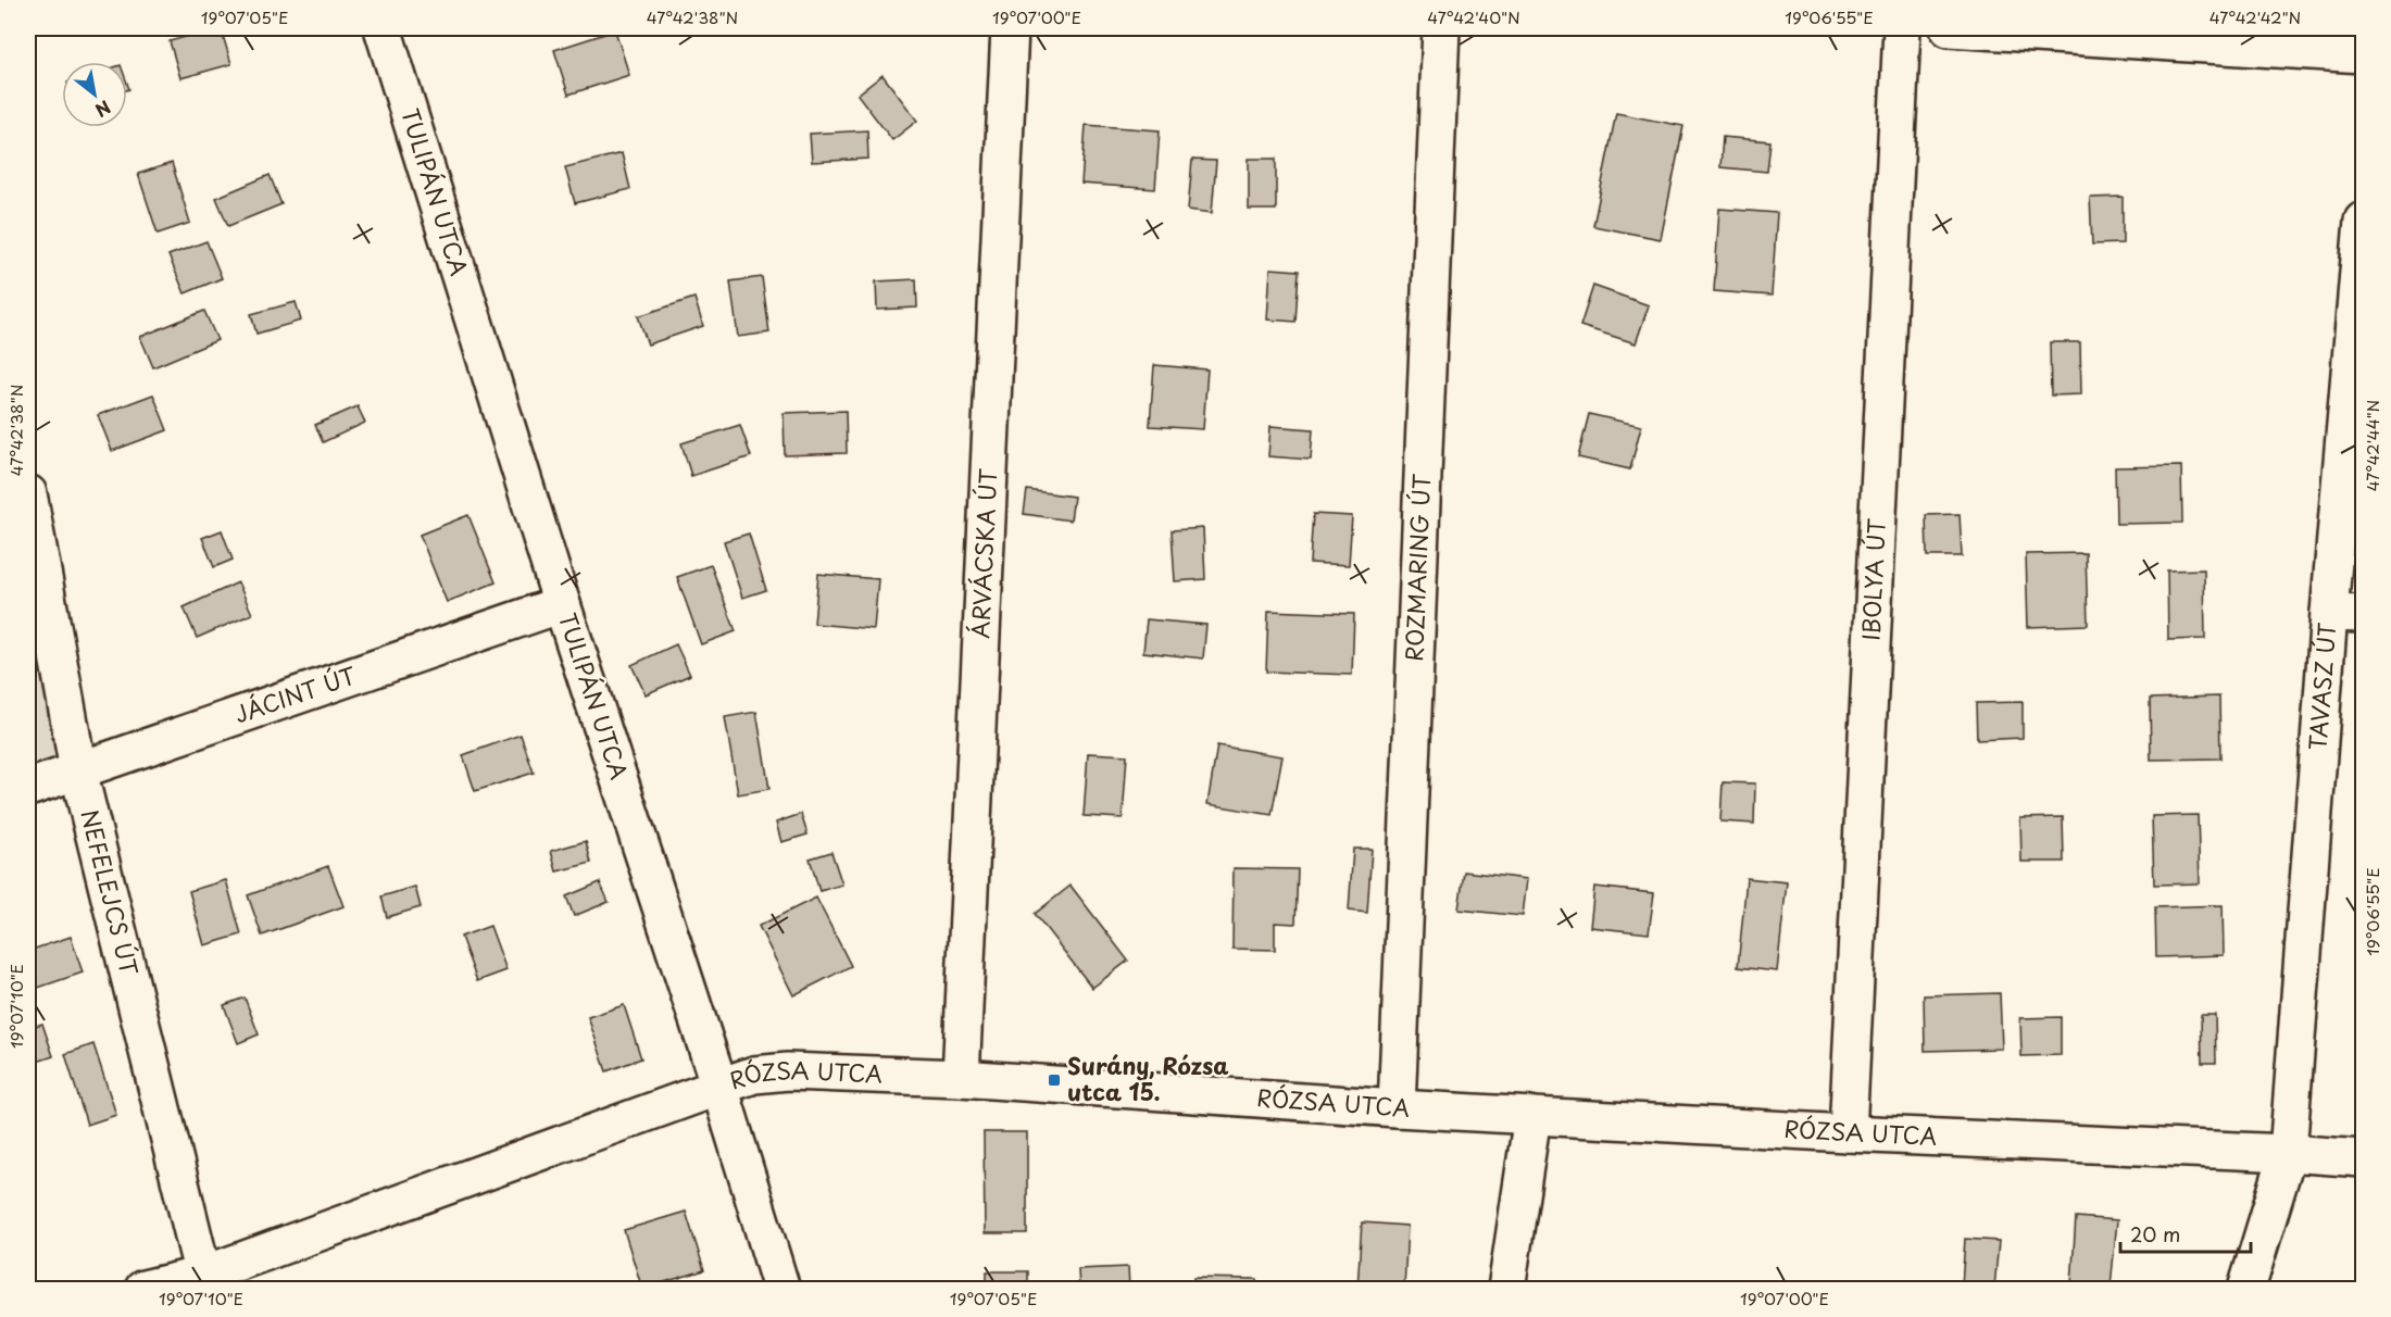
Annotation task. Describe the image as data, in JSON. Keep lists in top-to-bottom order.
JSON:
{
  "streets": {
    "street": [
      "TULIPÁN UTCA",
      "ÁRVÁCSKA ÚT",
      "ROZMARING ÚT",
      "IBOLYA ÚT",
      "TAVASZ ÚT",
      "JÁCINT ÚT",
      "NEFELEJCS ÚT",
      "RÓZSA UTCA"
    ]
  },
  "crossings": [
    ["TULIPÁN UTCA", "JÁCINT ÚT"],
    ["TULIPÁN UTCA", "RÓZSA UTCA"],
    ["ÁRVÁCSKA ÚT", "RÓZSA UTCA"],
    ["ROZMARING ÚT", "RÓZSA UTCA"],
    ["IBOLYA ÚT", "RÓZSA UTCA"],
    ["TAVASZ ÚT", "RÓZSA UTCA"],
    ["JÁCINT ÚT", "NEFELEJCS ÚT"],
    ["NEFELEJCS ÚT", "RÓZSA UTCA"]
  ],
  "places": {
    "transit": ["Surány, Rózsa utca 15."]
  },
  "scale_bar": "20 m",
  "north": "bottom right",
  "coordinates": [
    "19°07'05\"E",
    "47°42'38\"N",
    "19°07'00\"E",
    "47°42'40\"N",
    "19°06'55\"E",
    "47°42'42\"N",
    "47°42'44\"N",
    "19°07'10\"E"
  ]
}
